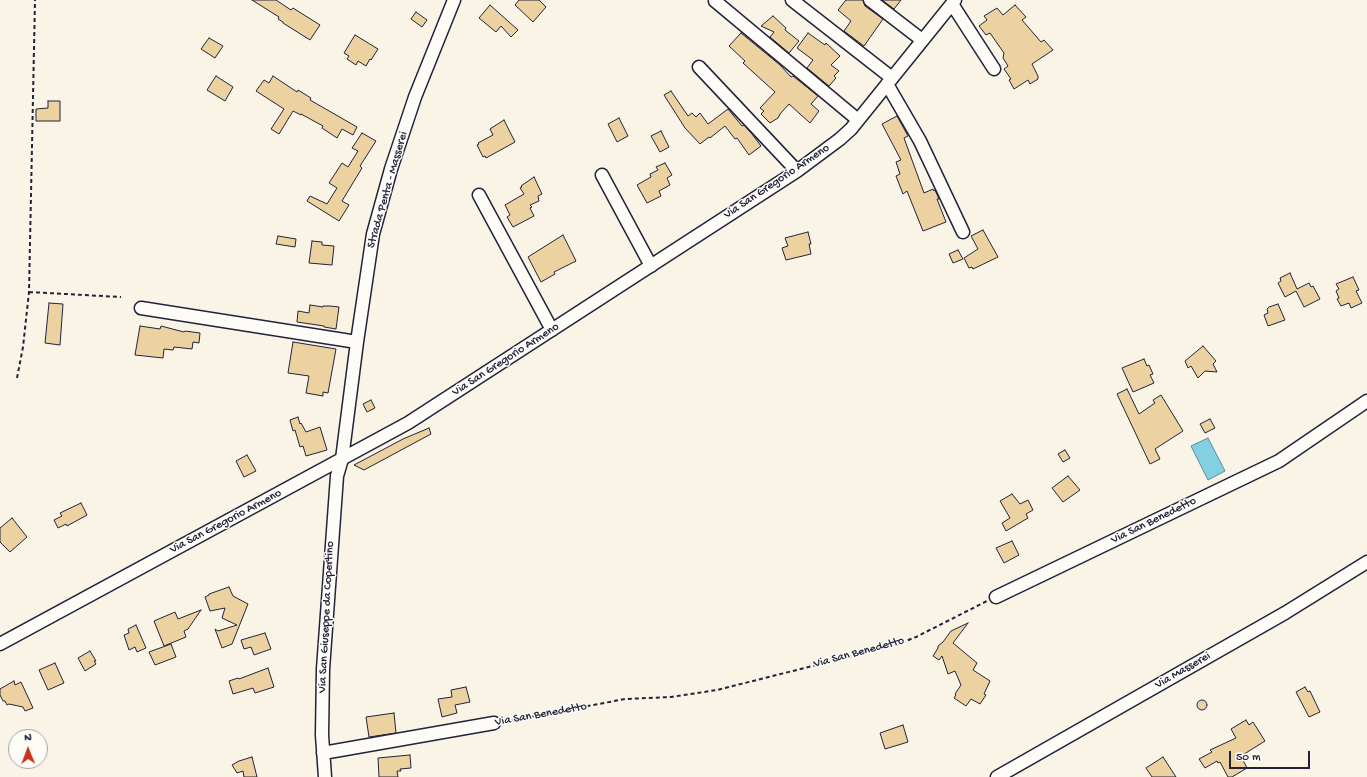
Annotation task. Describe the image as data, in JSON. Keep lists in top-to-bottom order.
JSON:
{
  "streets": {
    "street": [
      "Via San Gregorio Armeno",
      "Strada Penta - Masserei",
      "Via San Benedetto",
      "Via San Giuseppe da Copertino",
      "Via Masserei"
    ]
  },
  "crossings": [
    ["Via San Gregorio Armeno", "Strada Penta - Masserei"],
    ["Via San Gregorio Armeno", "Via San Giuseppe da Copertino"],
    ["Strada Penta - Masserei", "Via San Giuseppe da Copertino"],
    ["Via San Benedetto", "Via San Giuseppe da Copertino"]
  ],
  "scale_bar": "50 m",
  "north": "top"
}
